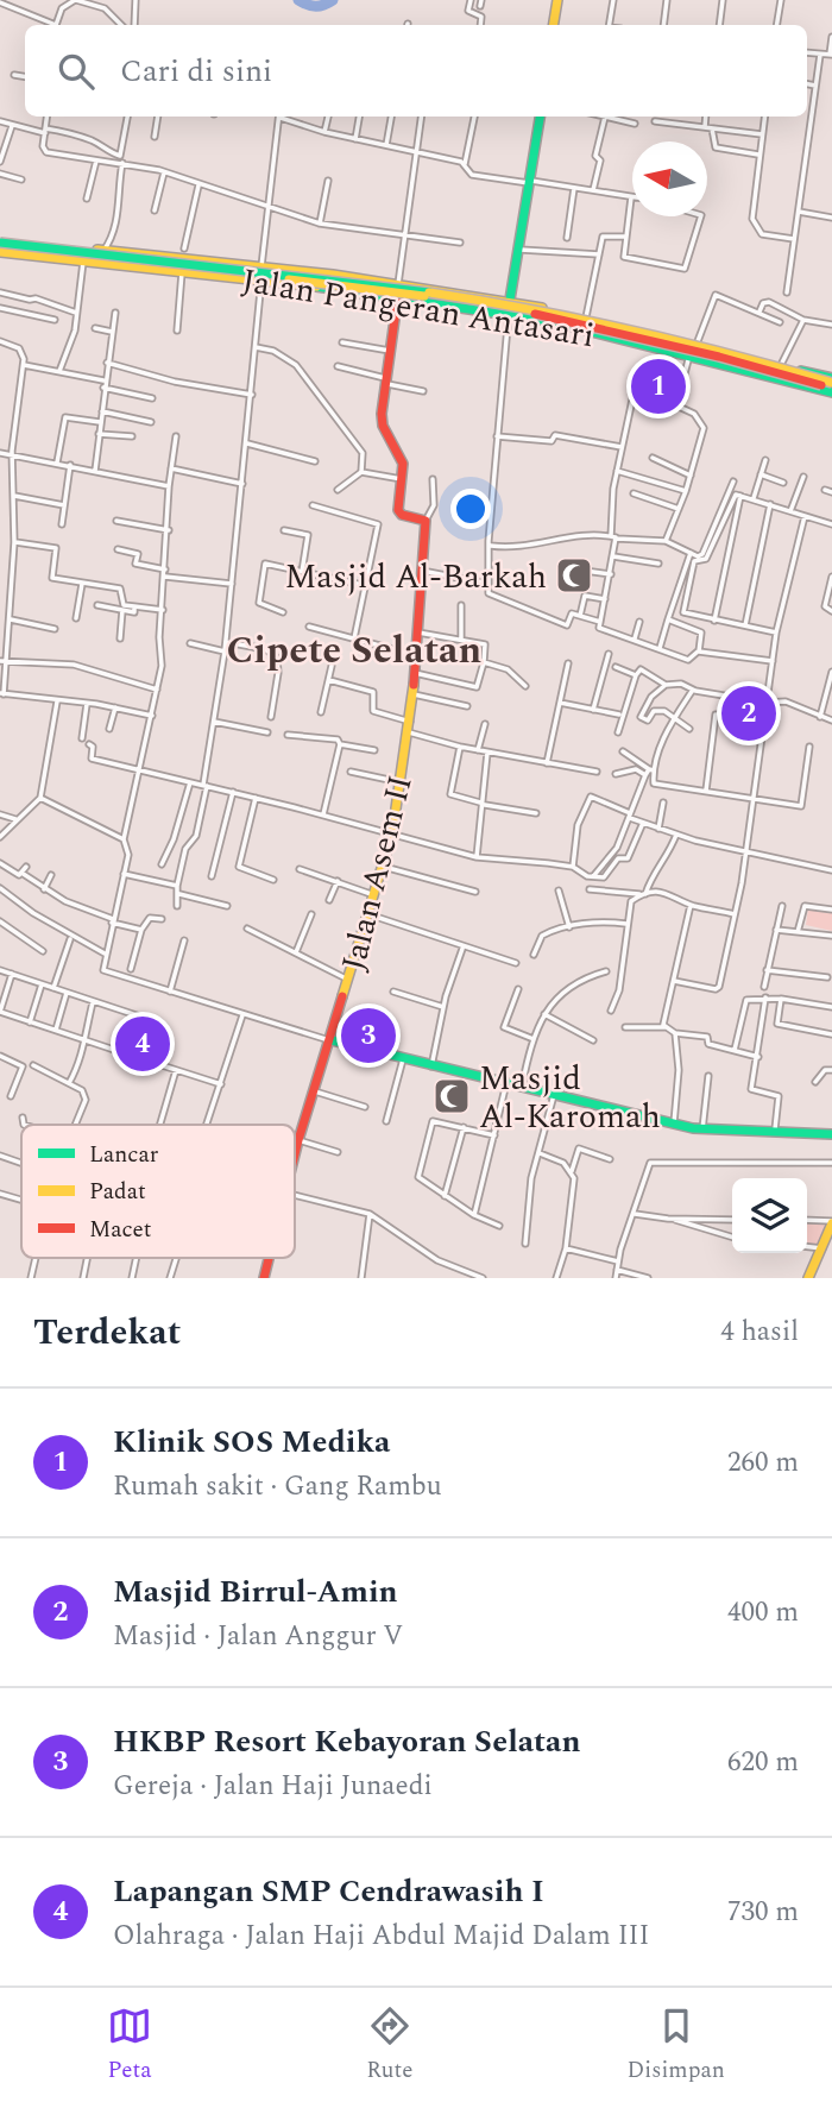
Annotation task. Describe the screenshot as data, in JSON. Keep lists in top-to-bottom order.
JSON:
{
  "streets": {
    "main road": ["Jalan Pangeran Antasari", "Jalan Asem II"]
  },
  "districts": ["Cipete Selatan"],
  "places": {
    "mosque": ["Masjid Al-Barkah", "Masjid Al-Karomah"]
  },
  "legend": ["Lancar", "Padat", "Macet"],
  "north": "left",
  "page": {
    "search": "Cari di sini",
    "pins": [
      "1",
      "2",
      "3",
      "4"
    ],
    "heading": ["Terdekat", "4 hasil"],
    "list": [
      {
        "mark": "1",
        "name": "Klinik SOS Medika",
        "note": "Rumah sakit · Gang Rambu",
        "value": "260 m"
      },
      {
        "mark": "2",
        "name": "Masjid Birrul-Amin",
        "note": "Masjid · Jalan Anggur V",
        "value": "400 m"
      },
      {
        "mark": "3",
        "name": "HKBP Resort Kebayoran Selatan",
        "note": "Gereja · Jalan Haji Junaedi",
        "value": "620 m"
      },
      {
        "mark": "4",
        "name": "Lapangan SMP Cendrawasih I",
        "note": "Olahraga · Jalan Haji Abdul Majid Dalam III",
        "value": "730 m"
      }
    ],
    "nav": ["Peta", "Rute", "Disimpan"]
  }
}
